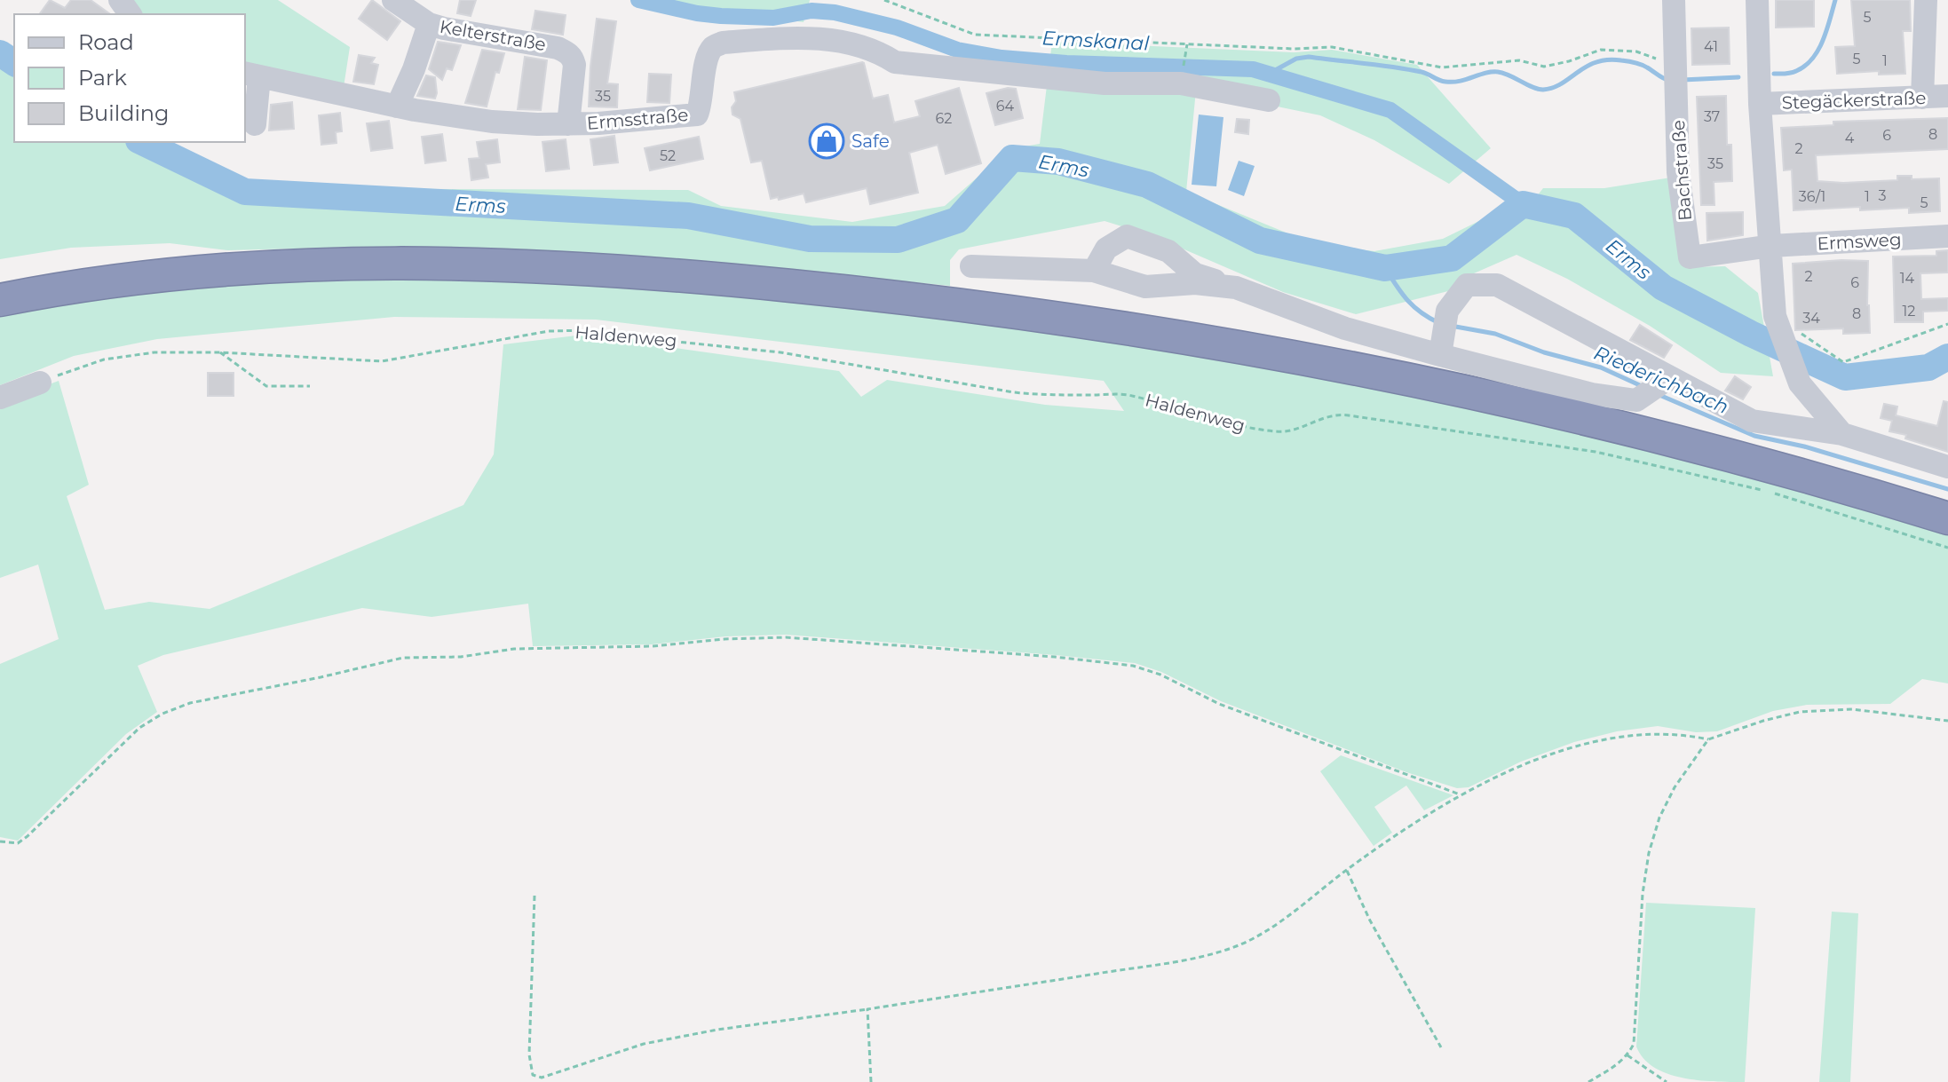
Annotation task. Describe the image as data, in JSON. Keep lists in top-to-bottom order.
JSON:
{
  "streets": {
    "street": [
      "Kelterstraße",
      "Stegäckerstraße",
      "Ermsstraße",
      "Bachstraße",
      "Ermsweg"
    ],
    "path": ["Haldenweg"]
  },
  "crossings": [
    ["Kelterstraße", "Ermsstraße"],
    ["Bachstraße", "Ermsweg"]
  ],
  "water": ["Ermskanal", "Erms", "Riederichbach"],
  "places": {
    "shop": ["Safe"]
  },
  "house_numbers": [
    "5",
    "41",
    "5",
    "1",
    "35",
    "64",
    "37",
    "62",
    "8",
    "6",
    "4",
    "2",
    "52",
    "35",
    "3",
    "36/1",
    "1",
    "5",
    "2",
    "14",
    "6",
    "12",
    "8",
    "34"
  ],
  "legend": ["Road", "Park", "Building"]
}
